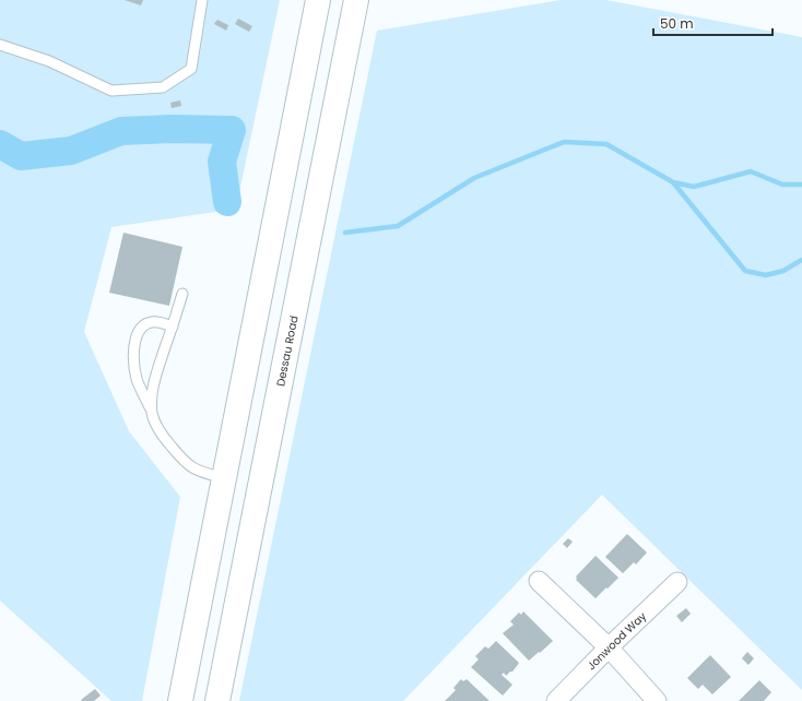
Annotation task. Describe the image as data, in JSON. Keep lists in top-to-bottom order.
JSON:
{
  "streets": {
    "main road": ["Dessau Road"],
    "street": ["Jonwood Way"]
  },
  "scale_bar": "50 m"
}
